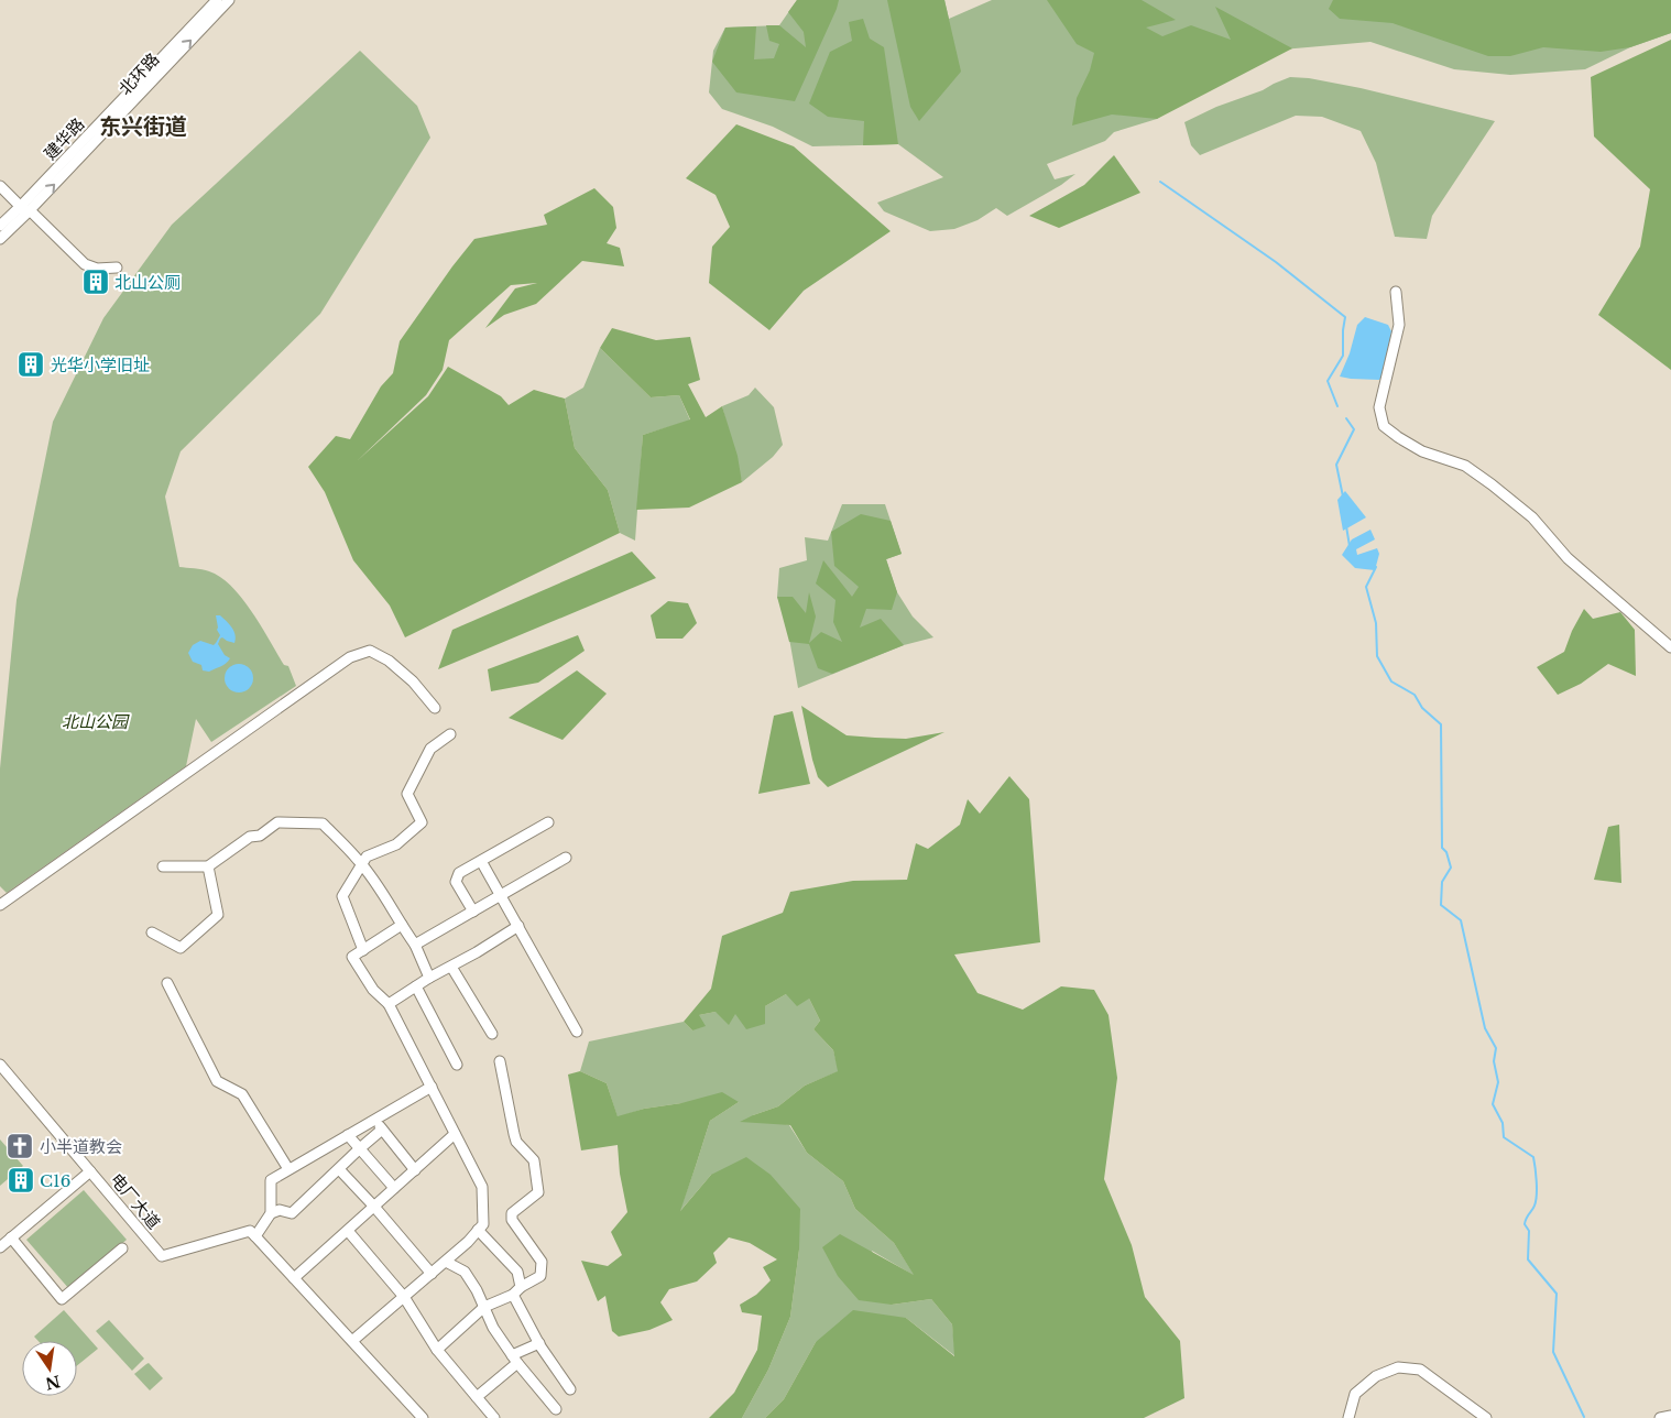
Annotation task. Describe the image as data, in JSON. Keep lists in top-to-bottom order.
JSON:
{
  "streets": {
    "street": ["北环路", "建华路", "电厂大道"]
  },
  "crossings": [
    ["北环路", "建华路"]
  ],
  "one_way": ["北环路"],
  "districts": ["东兴街道"],
  "parks": ["北山公园"],
  "places": {
    "building": ["北山公厕", "光华小学旧址", "C16"],
    "church": ["小半道教会"]
  },
  "north": "bottom"
}
